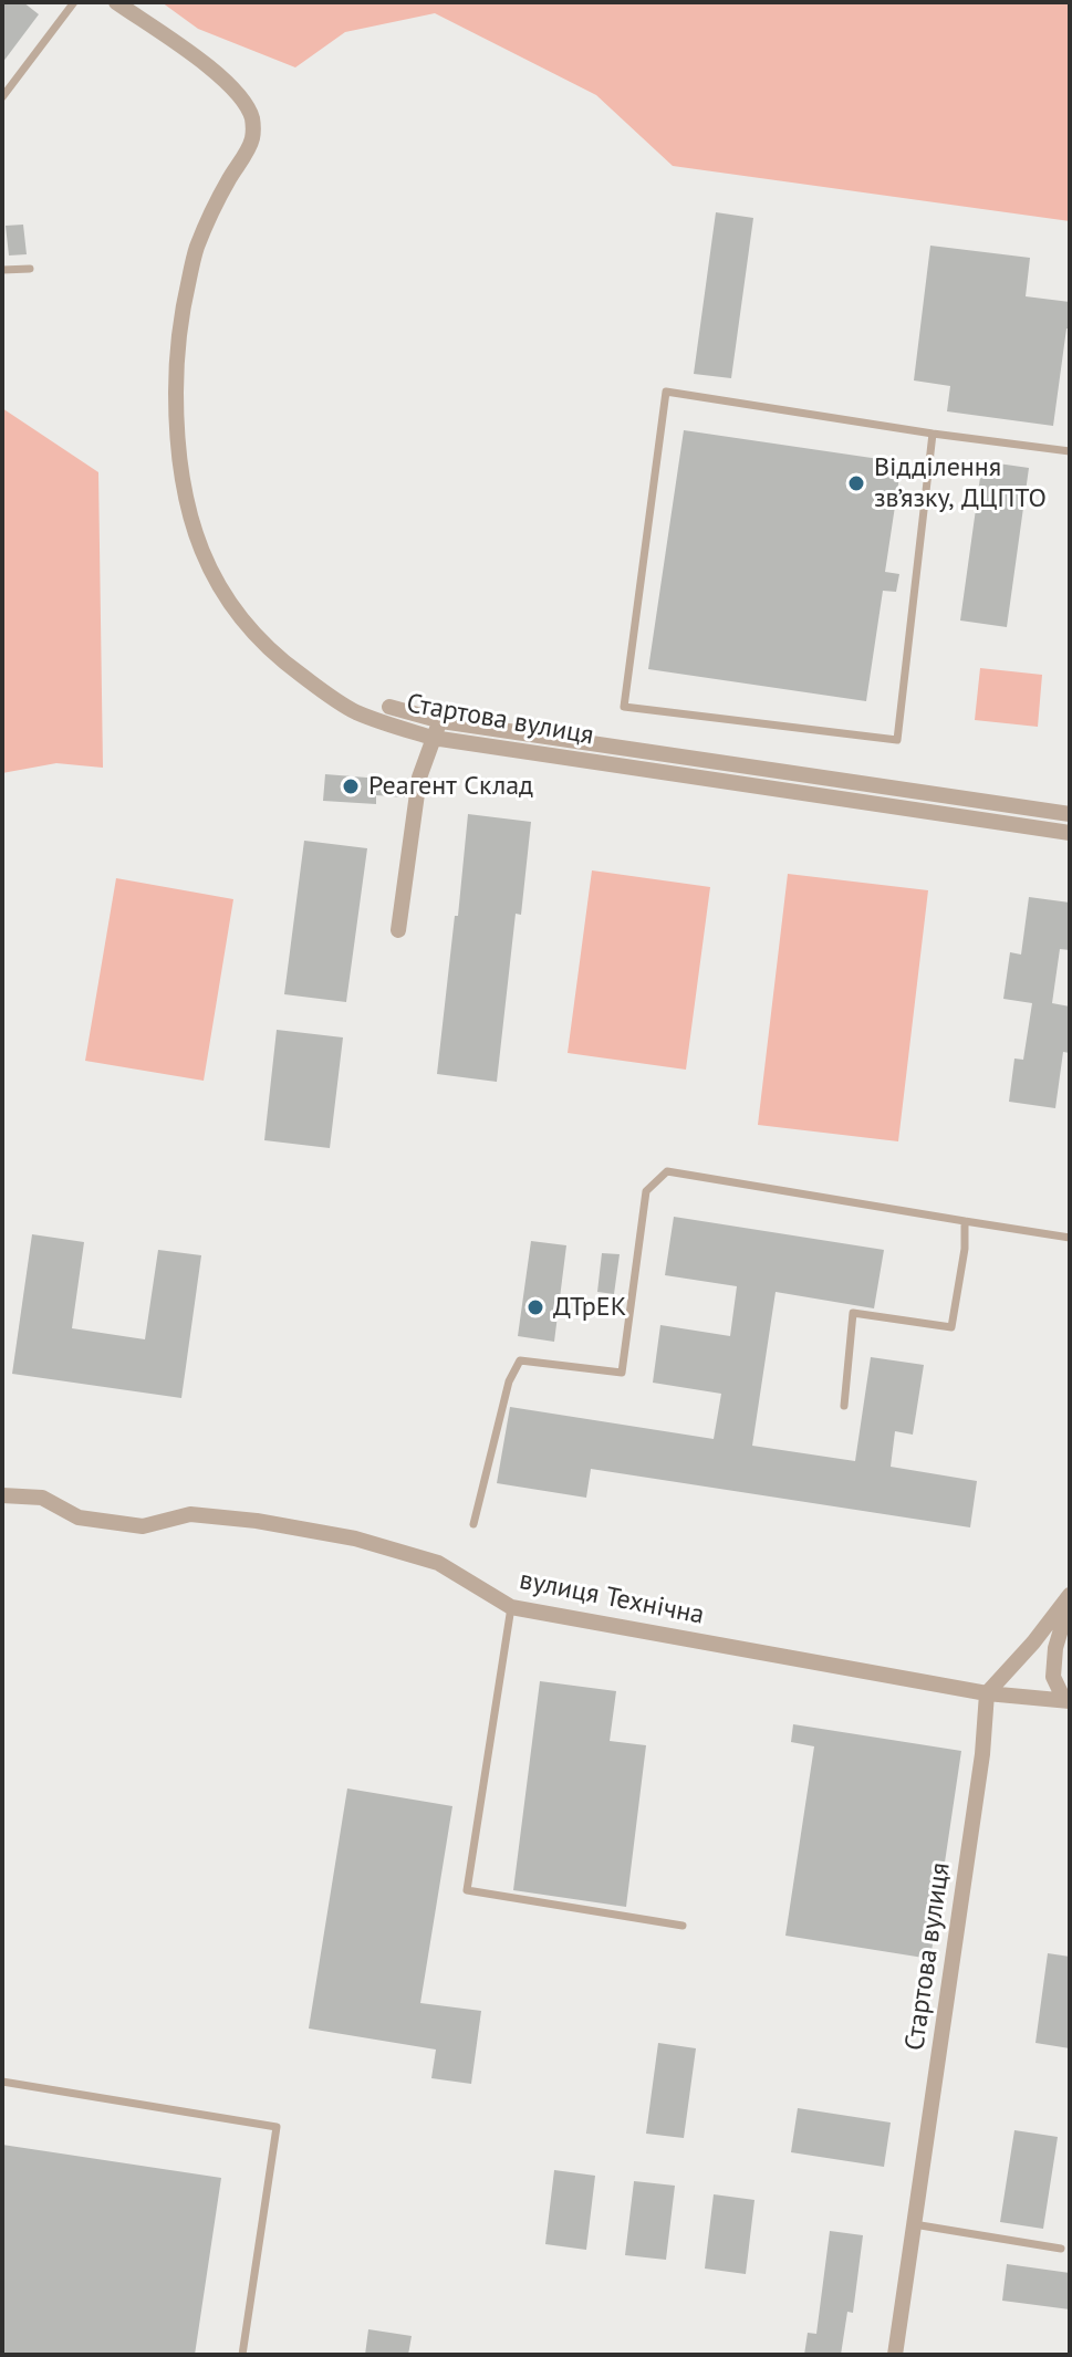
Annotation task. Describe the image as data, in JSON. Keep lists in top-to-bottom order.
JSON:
{
  "streets": {
    "street": ["Стартова вулиця", "вулиця Технічна"]
  },
  "crossings": [
    ["Стартова вулиця", "вулиця Технічна"]
  ],
  "places": ["Відділення зв’язку, ДЦПТО", "Реагент Склад", "ДТрЕК"]
}
